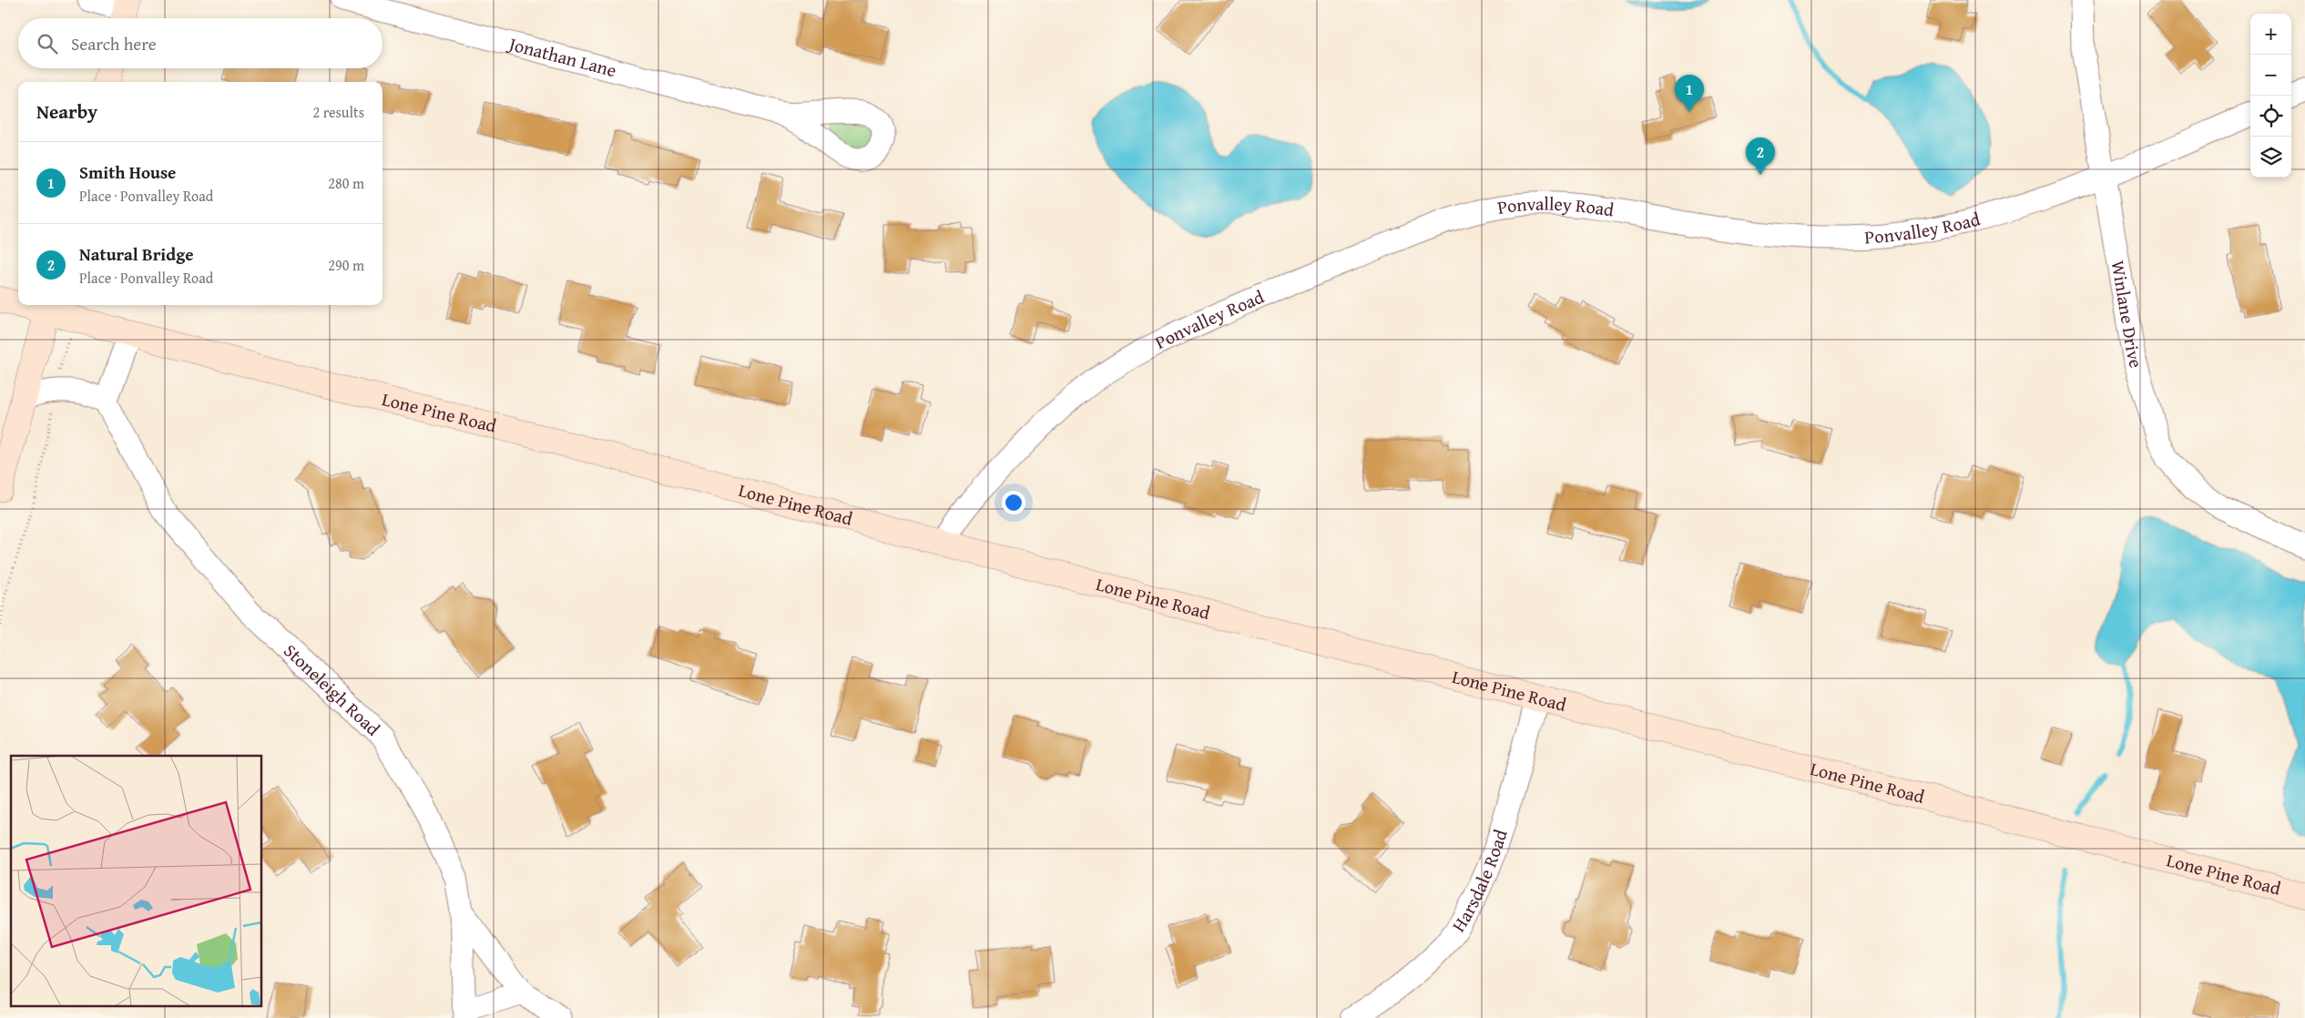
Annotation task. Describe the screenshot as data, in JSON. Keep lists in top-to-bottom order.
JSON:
{
  "streets": {
    "street": [
      "Jonathan Lane",
      "Ponvalley Road",
      "Winlane Drive",
      "Lone Pine Road",
      "Stoneleigh Road",
      "Harsdale Road"
    ]
  },
  "crossings": [
    ["Ponvalley Road", "Winlane Drive"],
    ["Ponvalley Road", "Lone Pine Road"],
    ["Lone Pine Road", "Harsdale Road"]
  ],
  "page": {
    "map_buttons": ["+", "−"],
    "search": "Search here",
    "pins": ["1", "2"],
    "heading": ["Nearby", "2 results"],
    "list": [
      {
        "mark": "1",
        "name": "Smith House",
        "note": "Place · Ponvalley Road",
        "value": "280 m"
      },
      {
        "mark": "2",
        "name": "Natural Bridge",
        "note": "Place · Ponvalley Road",
        "value": "290 m"
      }
    ]
  }
}
